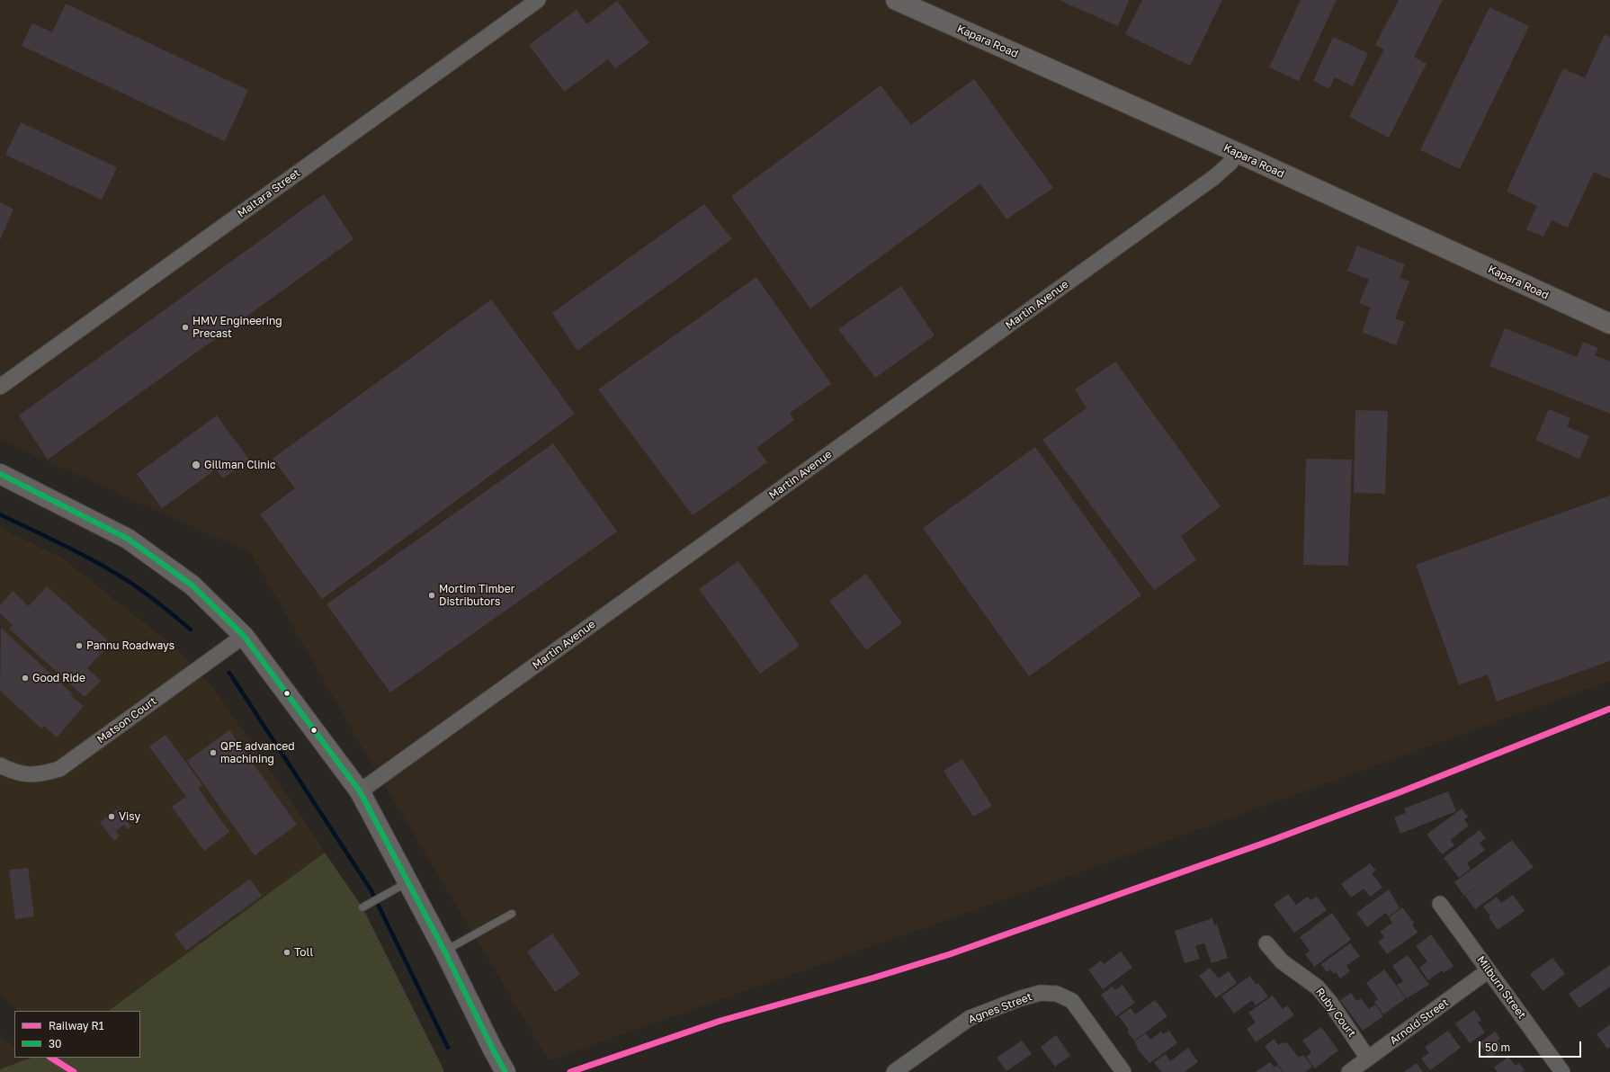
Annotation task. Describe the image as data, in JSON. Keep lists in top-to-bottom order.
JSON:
{
  "streets": {
    "main road": ["Kapara Road"],
    "street": [
      "Maltara Street",
      "Martin Avenue",
      "Matson Court",
      "Milburn Street",
      "Agnes Street",
      "Ruby Court",
      "Arnold Street"
    ]
  },
  "crossings": [
    ["Kapara Road", "Martin Avenue"],
    ["Milburn Street", "Arnold Street"],
    ["Ruby Court", "Arnold Street"]
  ],
  "places": [
    "HMV Engineering Precast",
    "Gillman Clinic",
    "Mortim Timber Distributors",
    "Pannu Roadways",
    "Good Ride",
    "QPE advanced machining",
    "Visy",
    "Toll"
  ],
  "lines": ["transit line 30", "rail line R1"],
  "legend": ["Railway R1", "30"],
  "scale_bar": "50 m"
}
